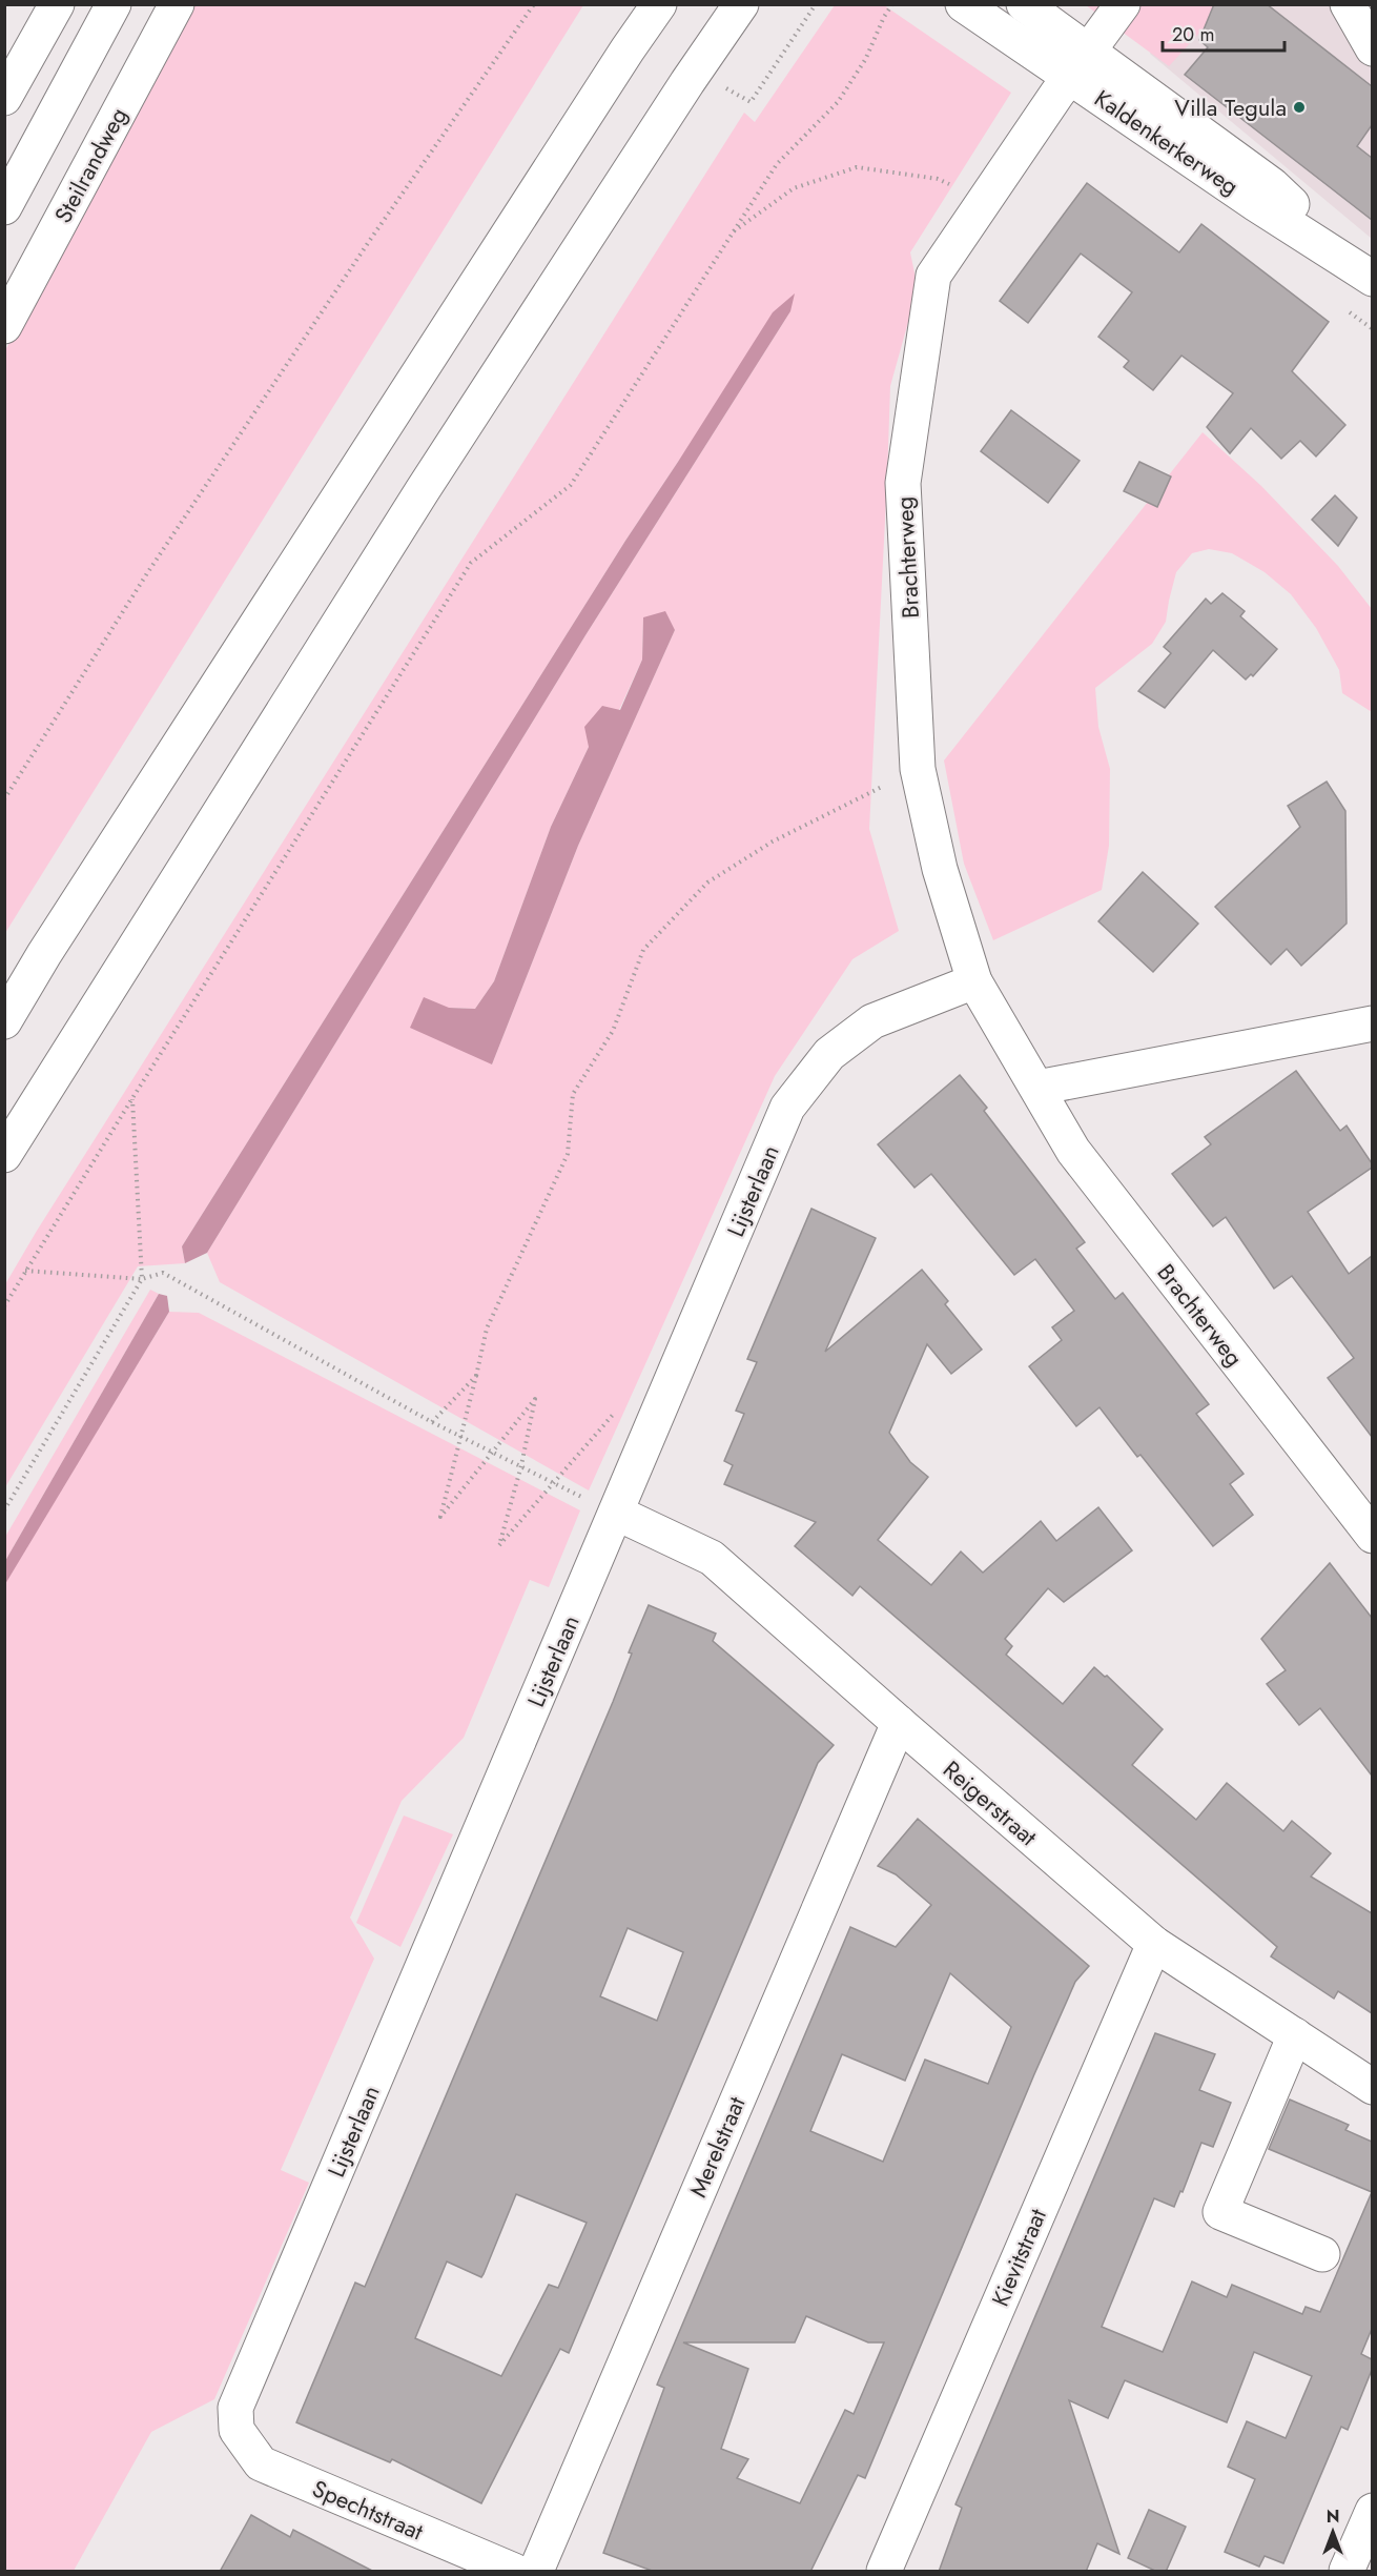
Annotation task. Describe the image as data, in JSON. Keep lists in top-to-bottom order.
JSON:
{
  "streets": {
    "main road": [
      "Kaldenkerkerweg",
      "Steilrandweg",
      "Brachterweg",
      "Lijsterlaan",
      "Reigerstraat",
      "Merelstraat",
      "Kievitstraat",
      "Spechtstraat"
    ]
  },
  "crossings": [
    ["Kaldenkerkerweg", "Brachterweg"],
    ["Brachterweg", "Lijsterlaan"],
    ["Lijsterlaan", "Reigerstraat"],
    ["Lijsterlaan", "Spechtstraat"],
    ["Reigerstraat", "Merelstraat"],
    ["Reigerstraat", "Kievitstraat"]
  ],
  "places": ["Villa Tegula"],
  "scale_bar": "20 m",
  "north": "top"
}
